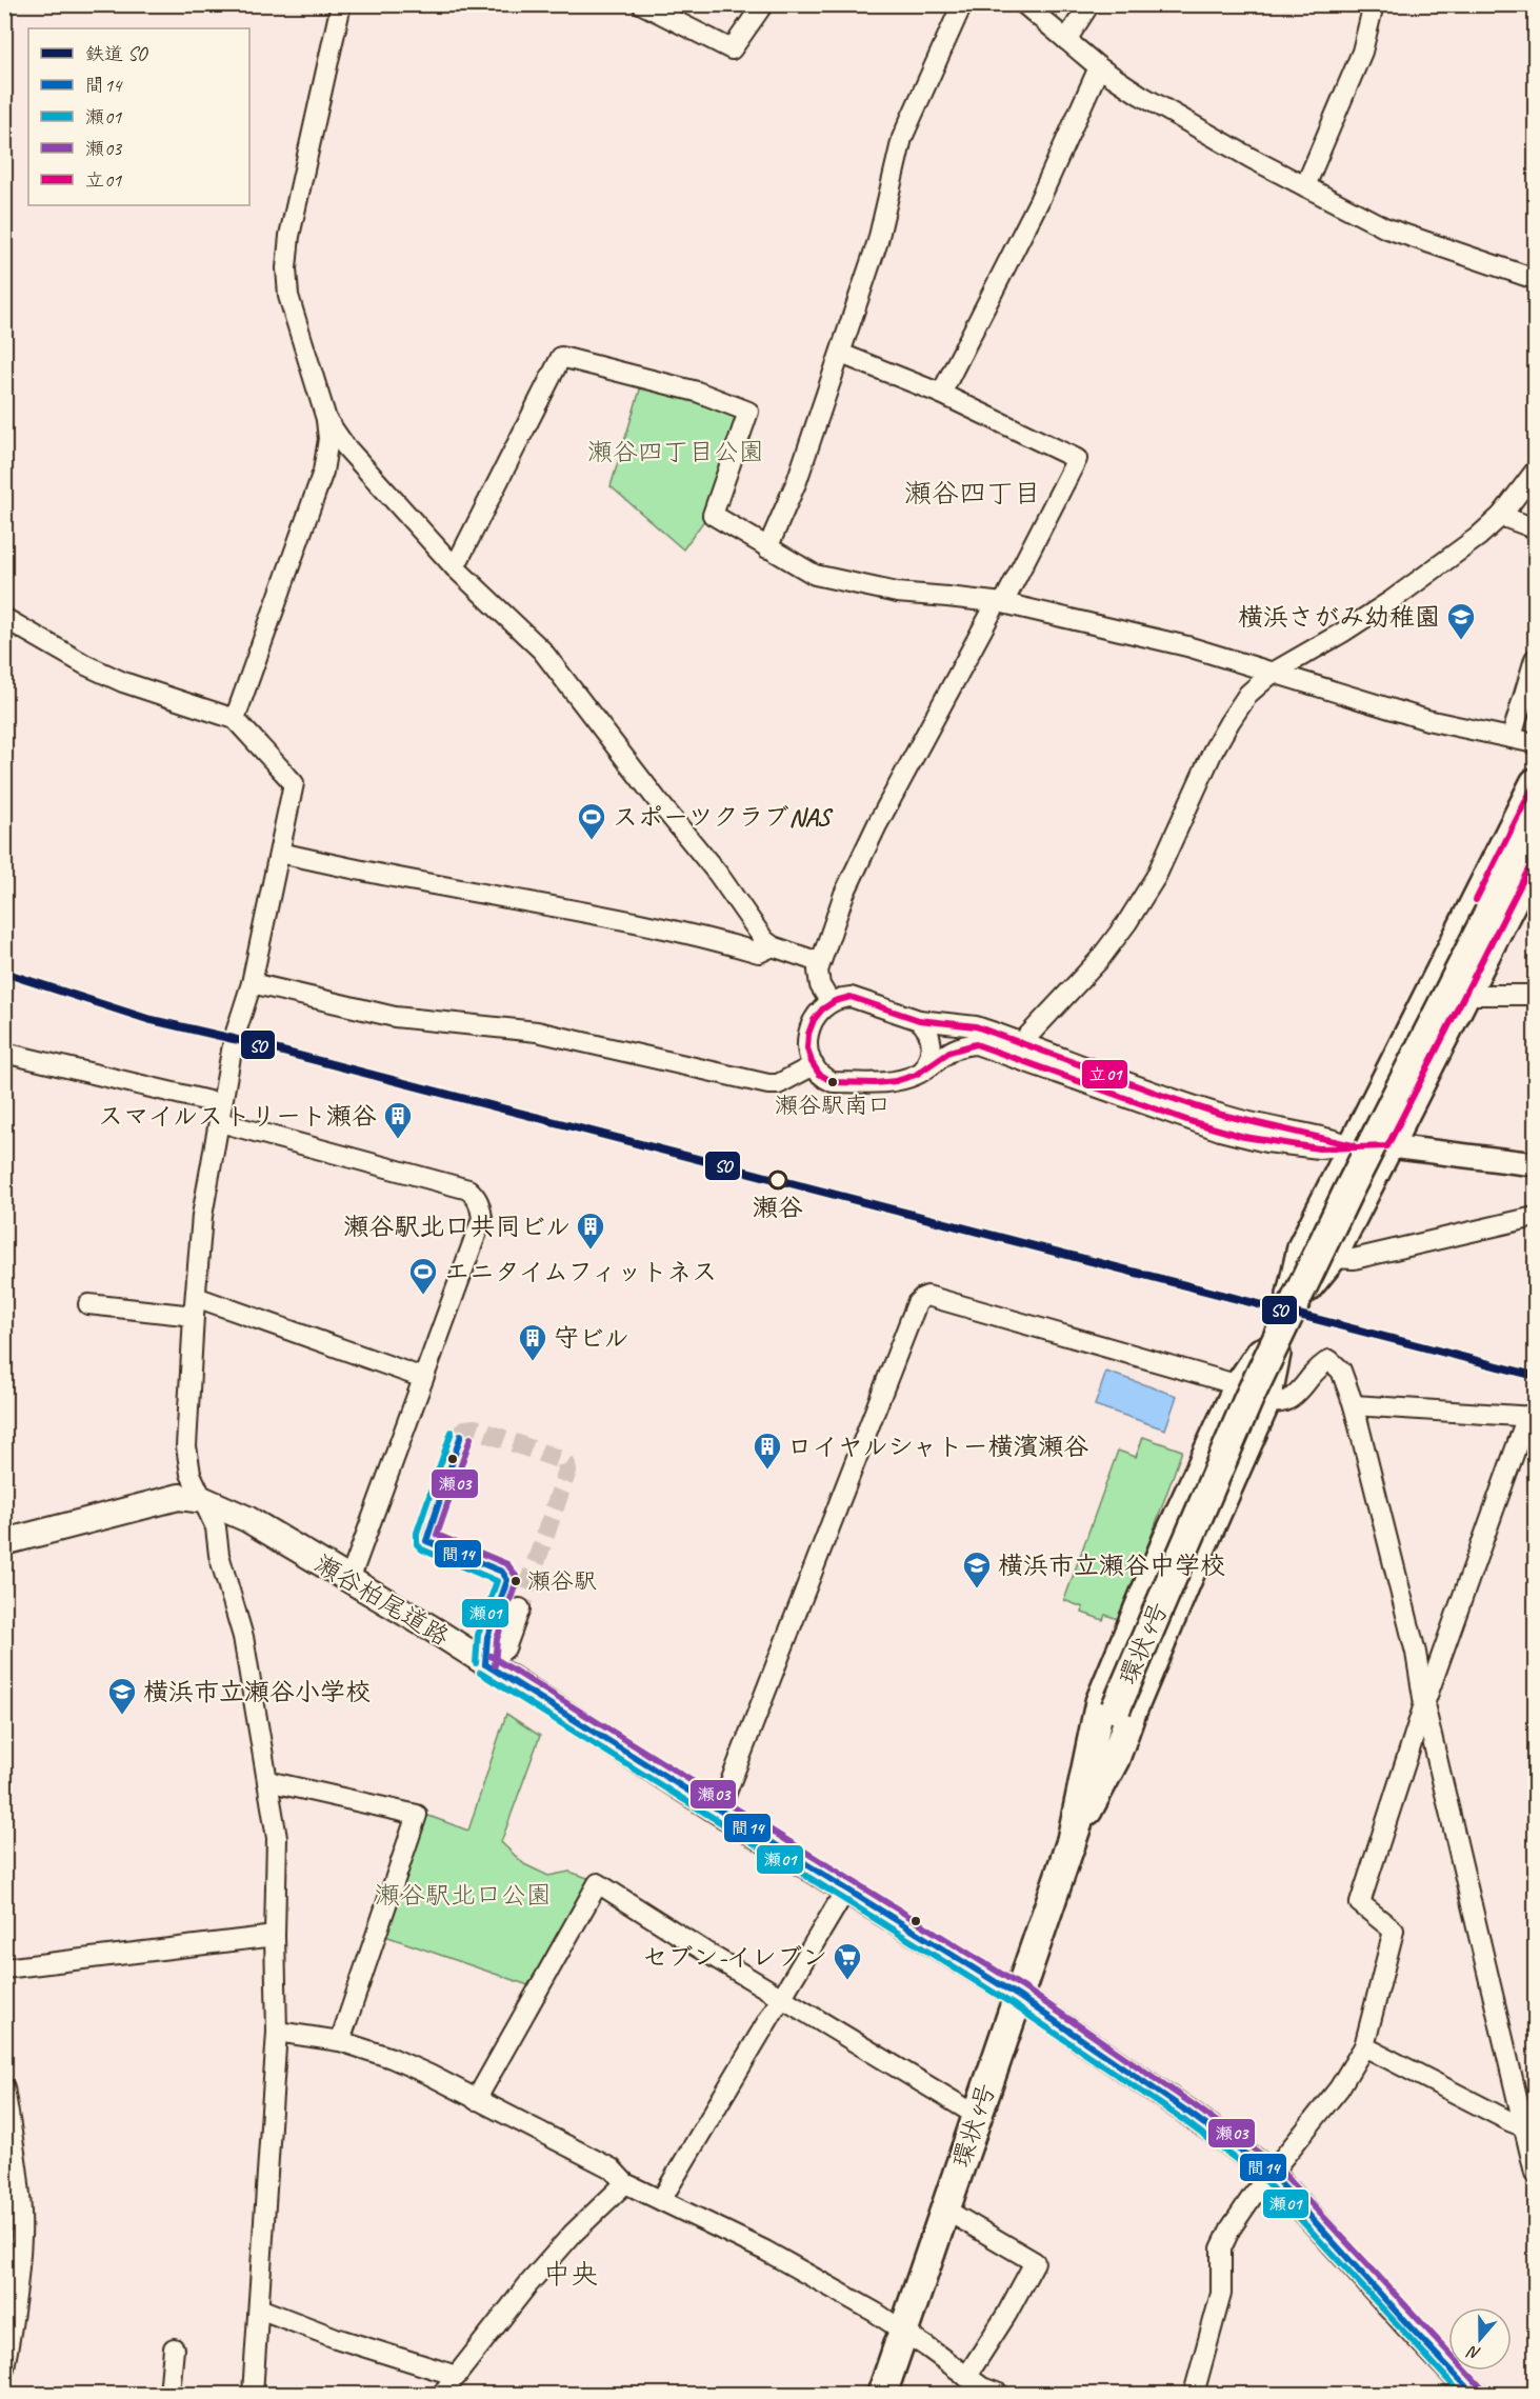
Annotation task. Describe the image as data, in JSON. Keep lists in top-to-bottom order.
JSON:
{
  "streets": {
    "main road": ["瀬谷柏尾道路", "環状4号"]
  },
  "crossings": [
    ["瀬谷柏尾道路", "環状4号"]
  ],
  "districts": ["瀬谷四丁目", "中央"],
  "parks": ["瀬谷四丁目公園", "瀬谷駅北口公園"],
  "places": {
    "school or university": ["横浜さがみ幼稚園", "横浜市立瀬谷中学校", "横浜市立瀬谷小学校"],
    "sports": ["スポーツクラブNAS", "エニタイムフィットネス"],
    "other": ["瀬谷駅南口", "瀬谷", "瀬谷駅"],
    "building": [
      "スマイルストリート瀬谷",
      "瀬谷駅北口共同ビル",
      "守ビル",
      "ロイヤルシャトー横濱瀬谷"
    ],
    "supermarket": ["セブン-イレブン"]
  },
  "lines": [
    "transit line 立01",
    "rail line SO",
    "transit line 瀬01",
    "transit line 間14",
    "transit line 瀬03"
  ],
  "legend": [
    "鉄道 SO",
    "間14",
    "瀬01",
    "瀬03",
    "立01"
  ],
  "north": "bottom"
}
